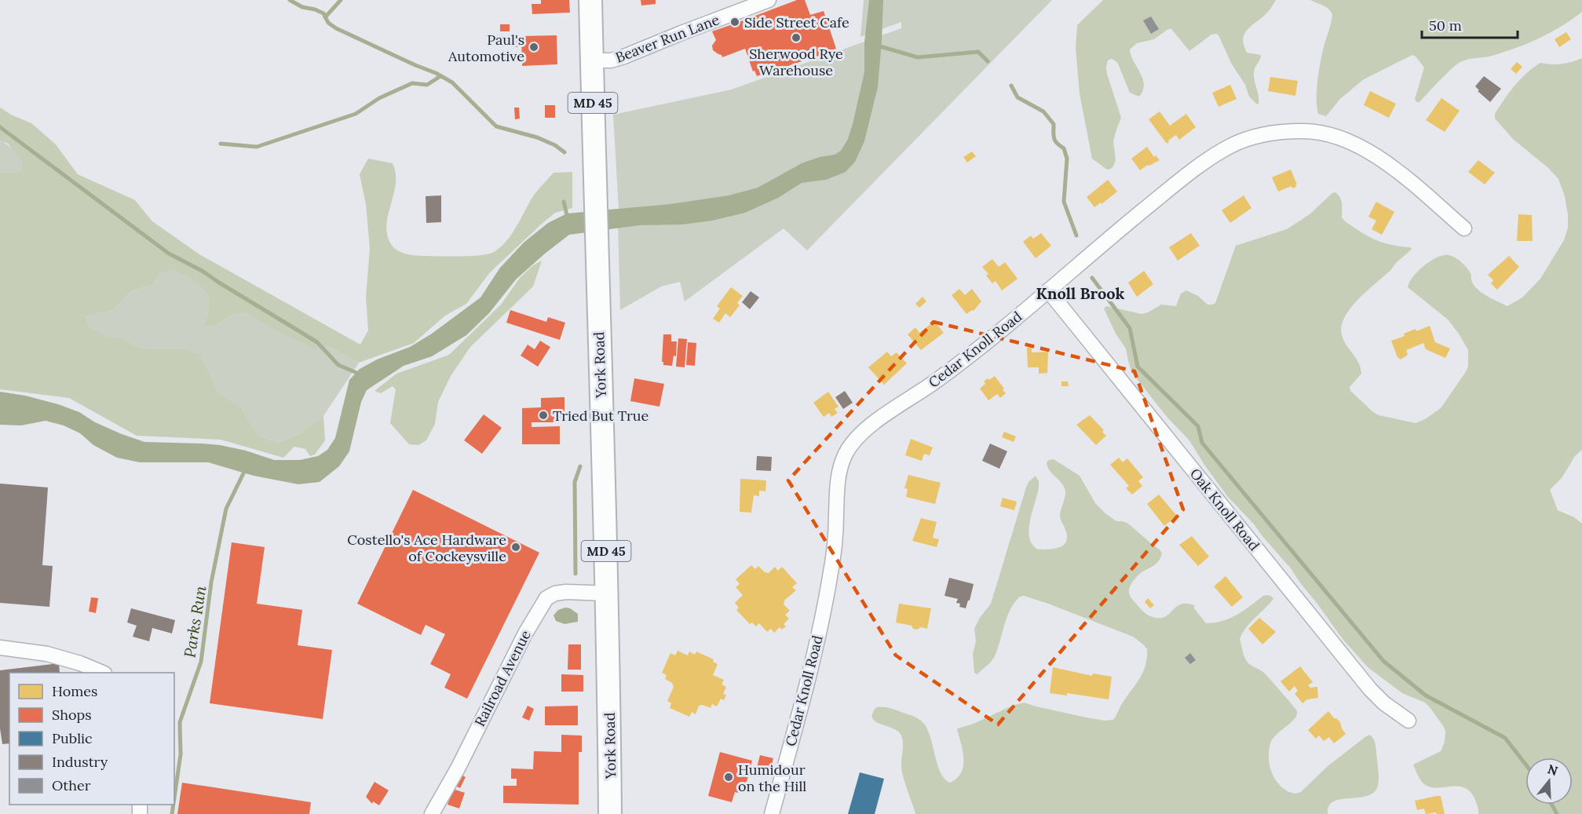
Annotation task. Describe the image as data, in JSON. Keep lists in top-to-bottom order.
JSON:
{
  "streets": {
    "main road": ["MD 45", "York Road"],
    "street": [
      "Beaver Run Lane",
      "Cedar Knoll Road",
      "Oak Knoll Road",
      "Railroad Avenue"
    ]
  },
  "crossings": [
    ["Beaver Run Lane", "York Road"],
    ["Cedar Knoll Road", "Oak Knoll Road"],
    ["York Road", "Railroad Avenue"]
  ],
  "districts": ["Knoll Brook"],
  "water": ["Parks Run"],
  "places": [
    "Side Street Cafe",
    "Sherwood Rye Warehouse",
    "Paul's Automotive",
    "Tried But True",
    "Costello's Ace Hardware of Cockeysville",
    "Humidour on the Hill"
  ],
  "legend": [
    "Homes",
    "Shops",
    "Public",
    "Industry",
    "Other"
  ],
  "scale_bar": "50 m",
  "north": "top"
}
